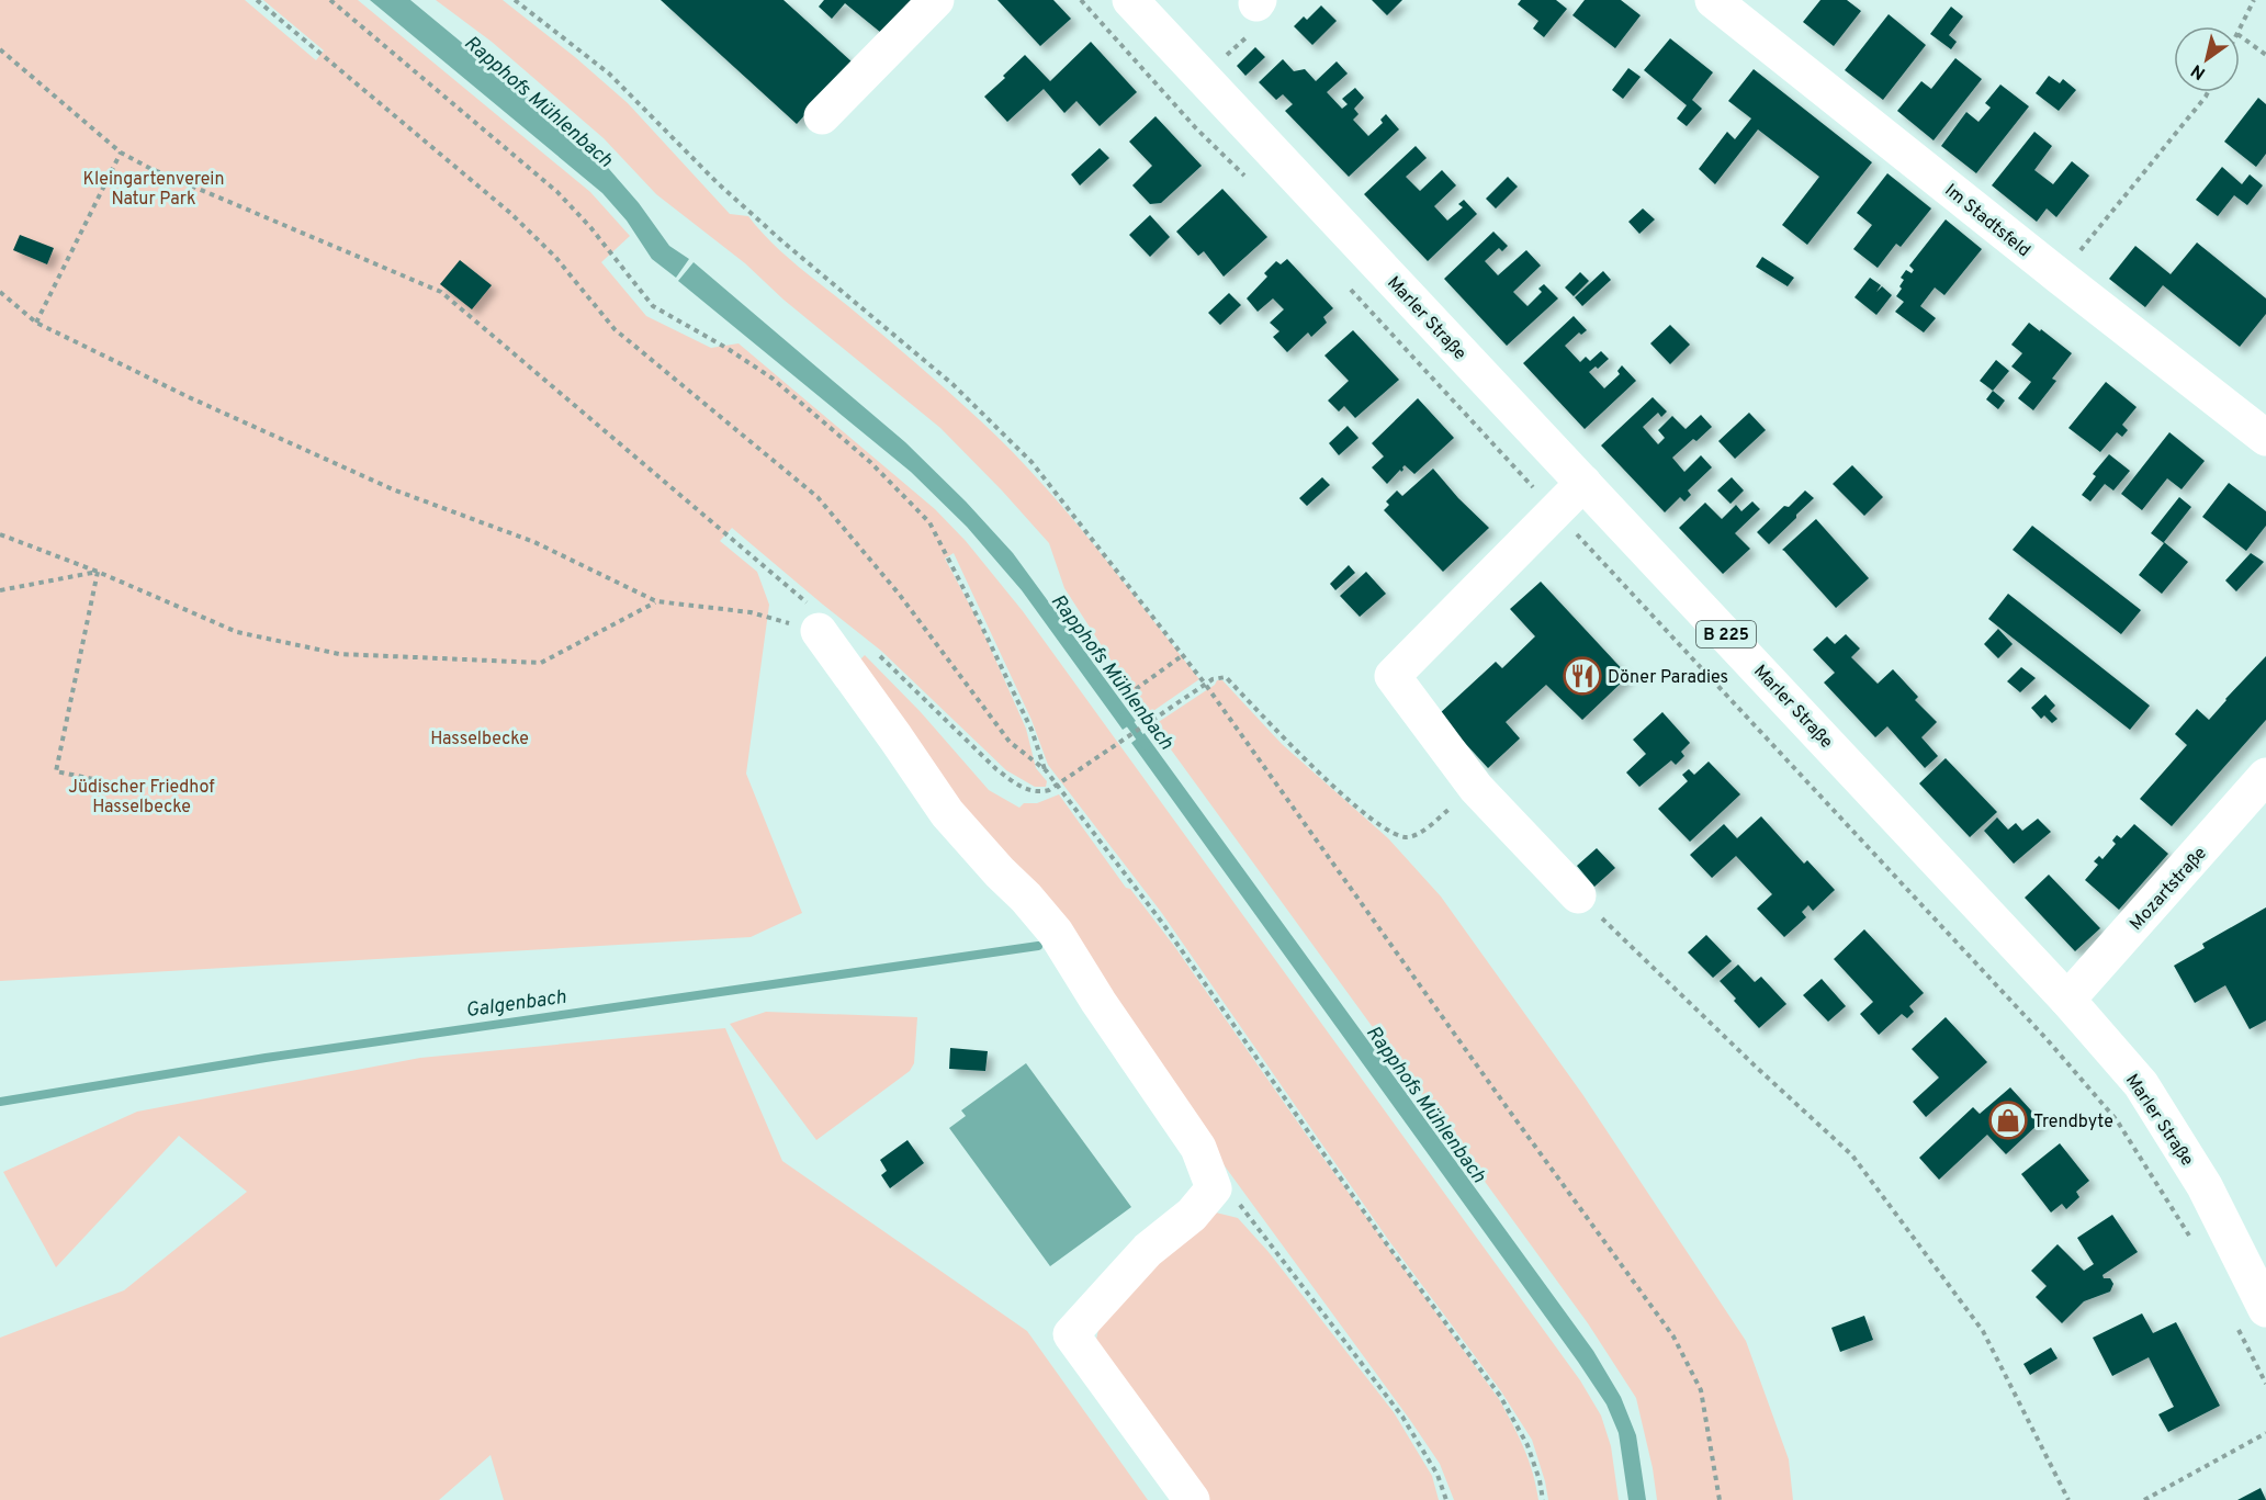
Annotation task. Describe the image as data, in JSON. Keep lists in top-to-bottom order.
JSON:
{
  "streets": {
    "main road": [
      "Im Stadtsfeld",
      "Marler Straße",
      "B 225",
      "Mozartstraße"
    ]
  },
  "crossings": [
    ["Marler Straße", "Mozartstraße"]
  ],
  "water": ["Rapphofs Mühlenbach", "Galgenbach"],
  "parks": ["Kleingartenverein Natur Park", "Hasselbecke", "Jüdischer Friedhof Hasselbecke"],
  "places": {
    "restaurant": ["Döner Paradies"],
    "shop": ["Trendbyte"]
  },
  "north": "bottom left"
}
